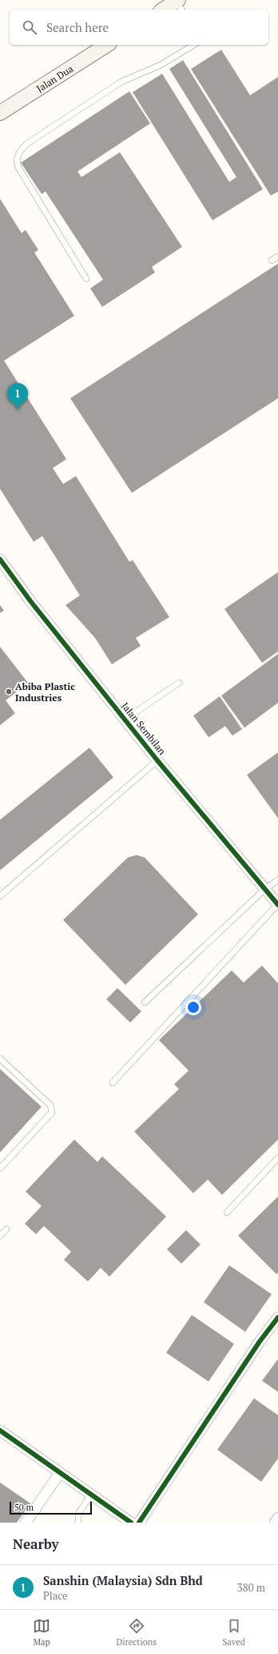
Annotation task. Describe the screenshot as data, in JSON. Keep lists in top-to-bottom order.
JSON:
{
  "streets": {
    "main road": ["Jalan Dua"],
    "street": ["Jalan Sembilan"]
  },
  "places": ["Abiba Plastic Industries"],
  "scale_bar": "50 m",
  "page": {
    "search": "Search here",
    "pins": "1",
    "scale": "50 m",
    "heading": "Nearby",
    "list": [
      {
        "mark": "1",
        "name": "Sanshin (Malaysia) Sdn Bhd",
        "note": "Place",
        "value": "380 m"
      }
    ],
    "nav": ["Map", "Directions", "Saved"]
  }
}
